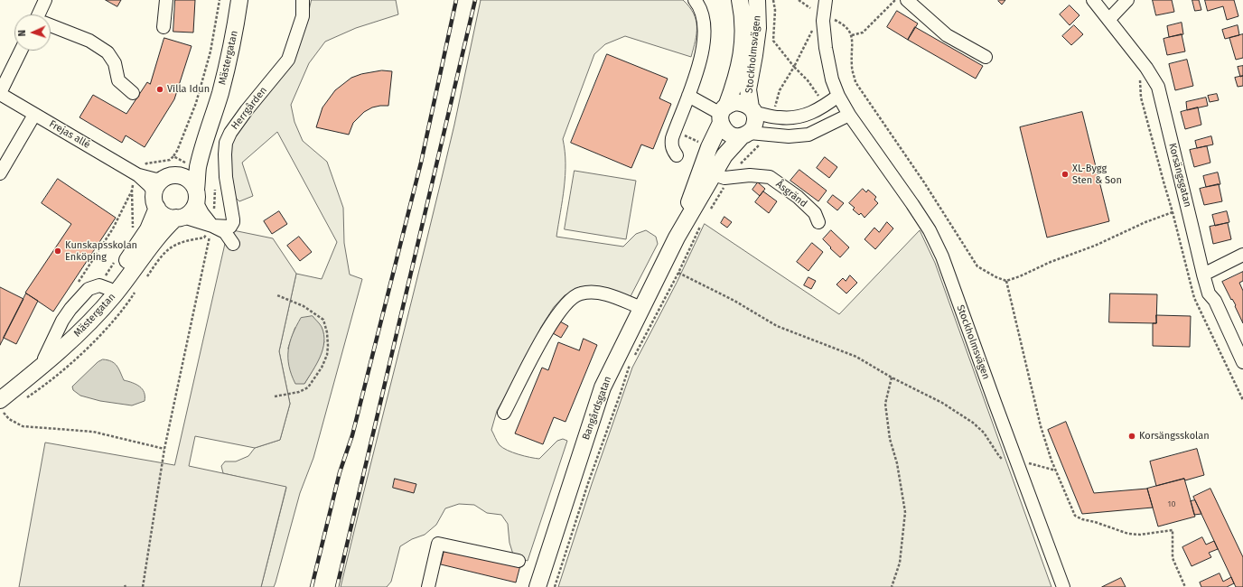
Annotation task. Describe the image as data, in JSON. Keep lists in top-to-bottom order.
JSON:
{
  "streets": {
    "main road": ["Stockholmsvägen", "Mästergatan", "Bangårdsgatan"],
    "street": [
      "Herrgården",
      "Frejas allé",
      "Korsängsgatan",
      "Åsgränd"
    ]
  },
  "crossings": [
    ["Stockholmsvägen", "Bangårdsgatan"],
    ["Mästergatan", "Frejas allé"],
    ["Åsgränd", "Bangårdsgatan"]
  ],
  "places": [
    "Villa Idun",
    "XL-Bygg Sten & Son",
    "Kunskapsskolan Enköping",
    "Korsängsskolan"
  ],
  "house_numbers": ["10"],
  "north": "left"
}
